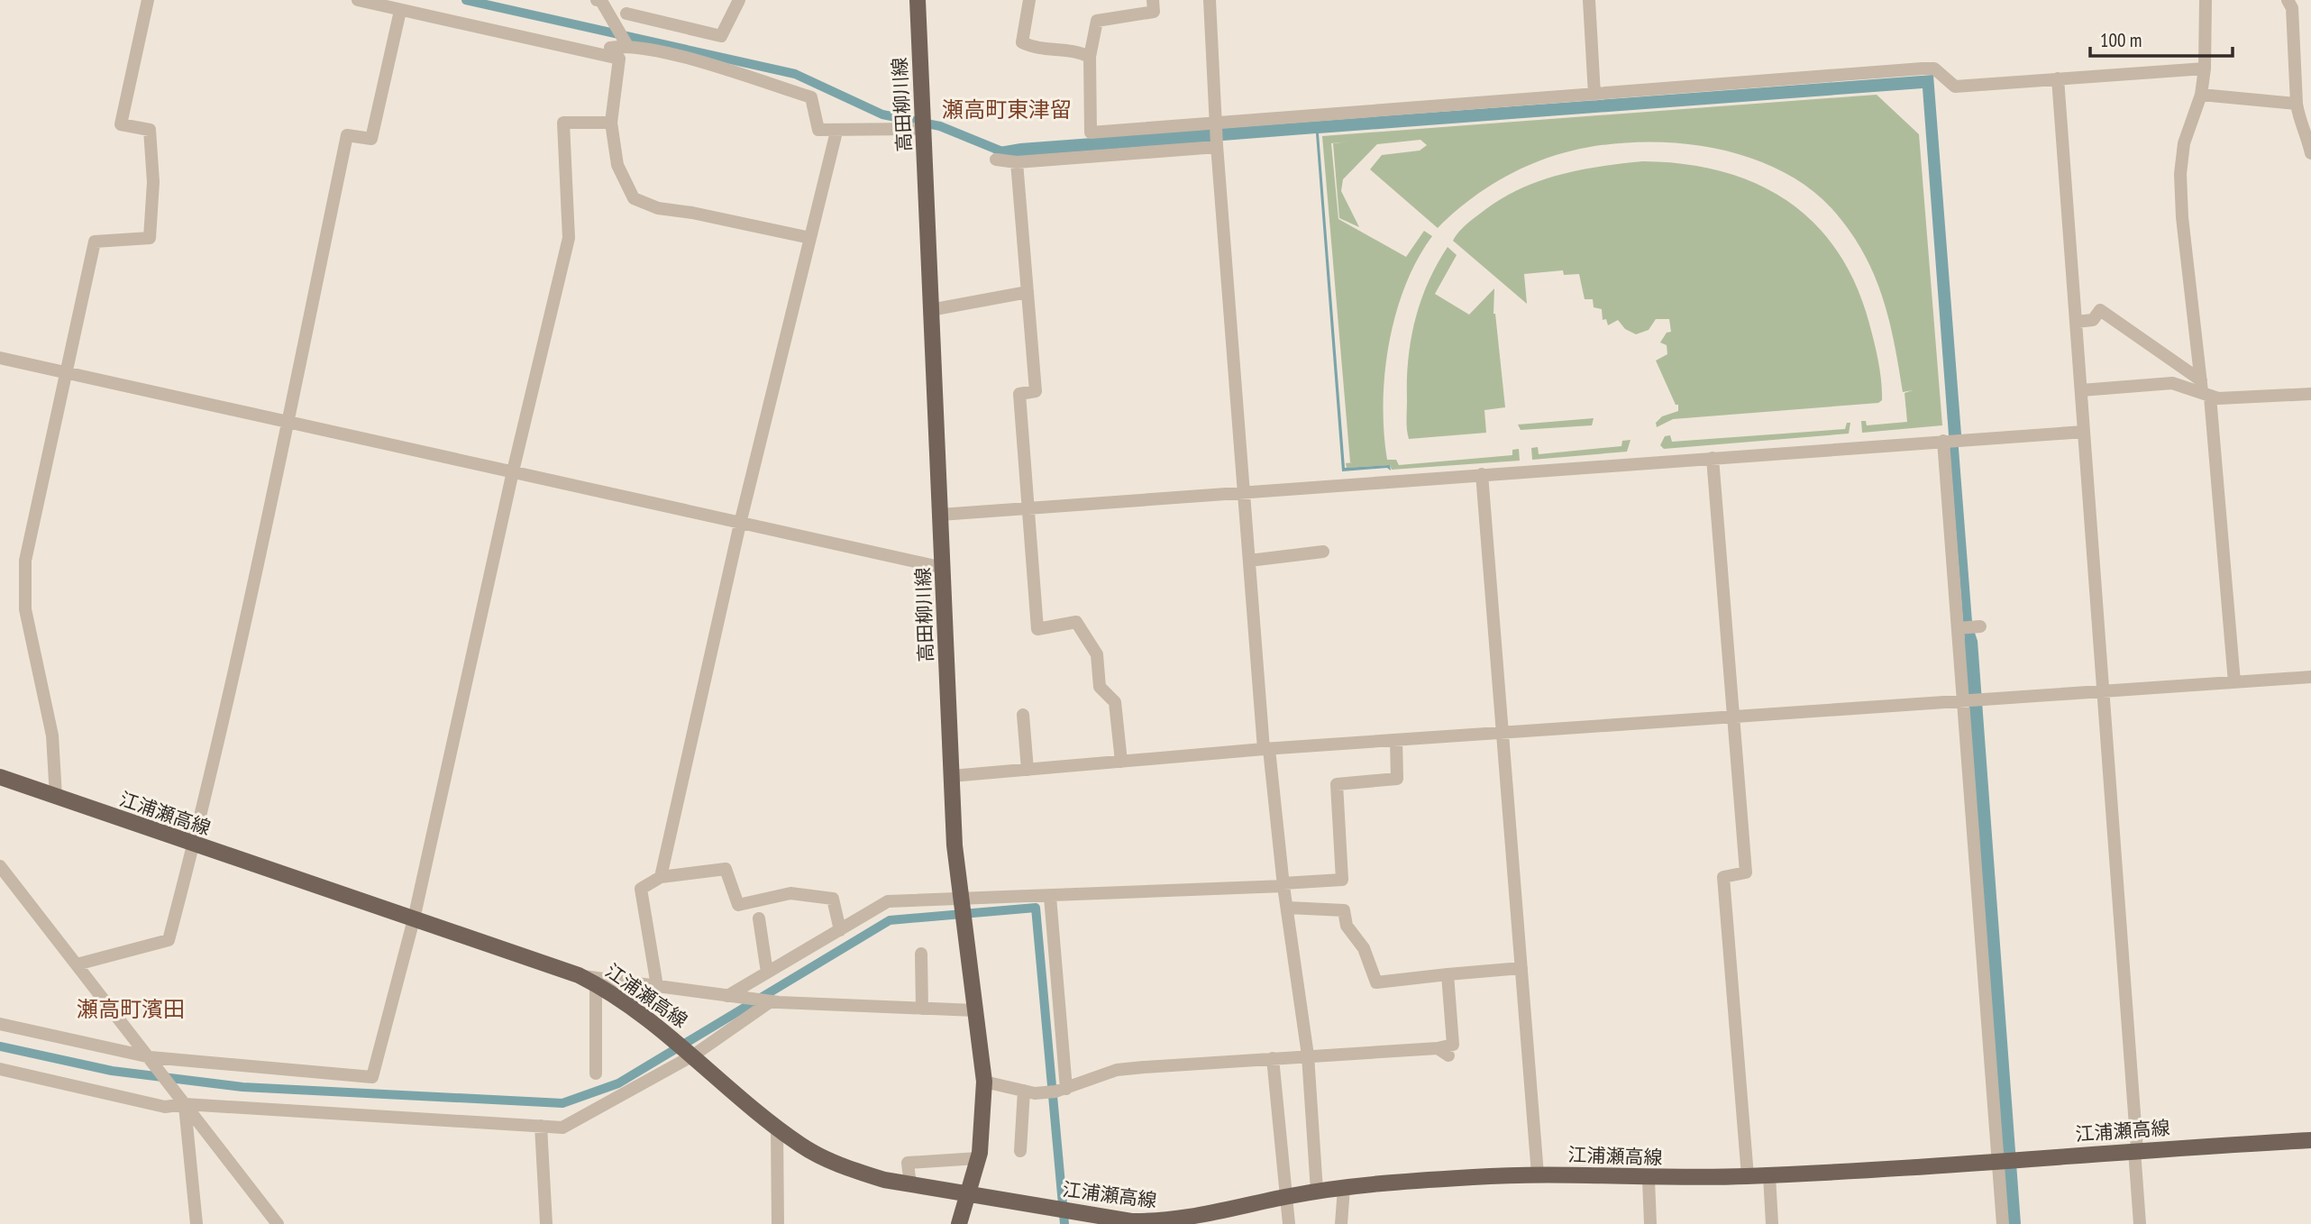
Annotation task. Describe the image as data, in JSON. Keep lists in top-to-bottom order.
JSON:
{
  "streets": {
    "main road": ["高田柳川線", "江浦瀬高線"]
  },
  "crossings": [
    ["高田柳川線", "江浦瀬高線"]
  ],
  "districts": ["瀬高町東津留", "瀬高町濱田"],
  "scale_bar": "100 m"
}
